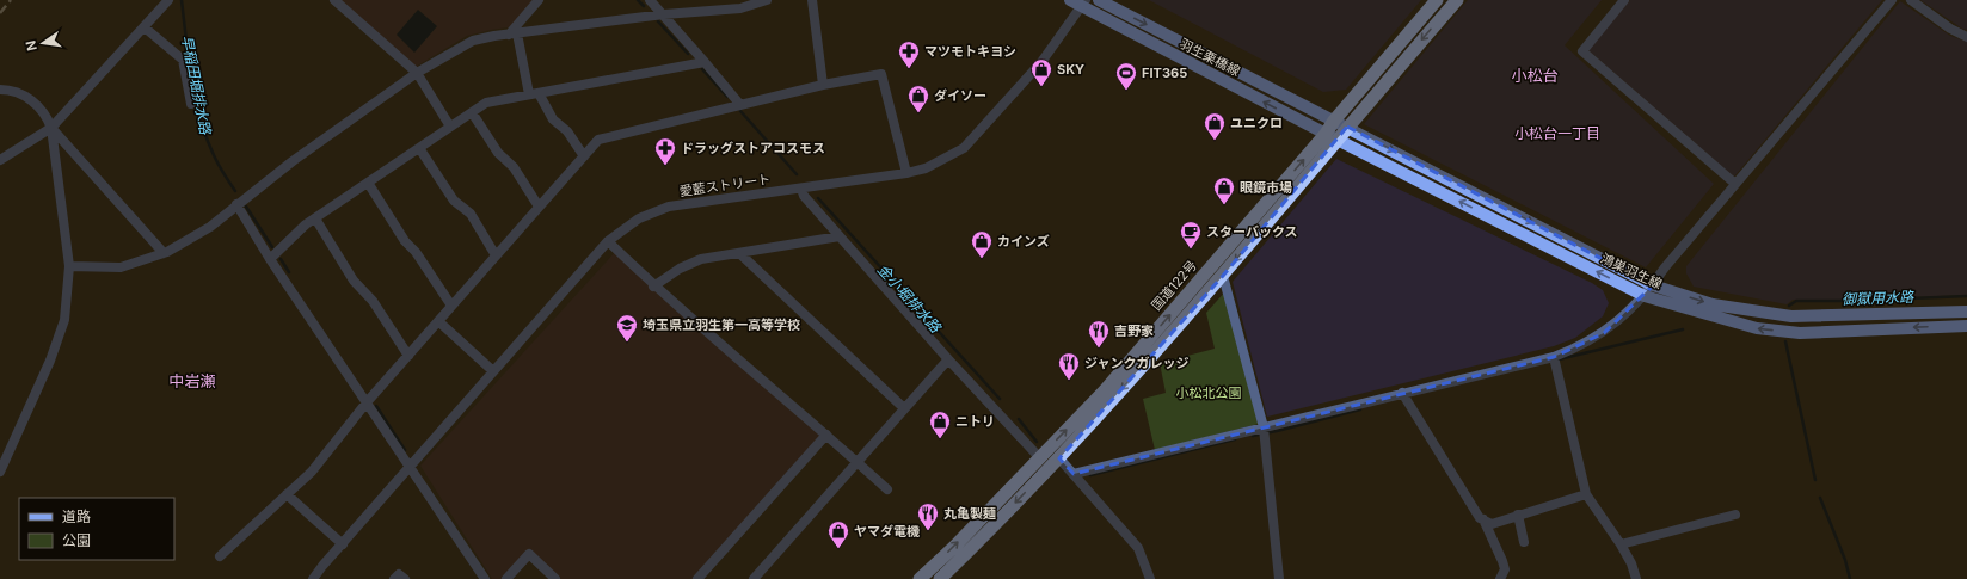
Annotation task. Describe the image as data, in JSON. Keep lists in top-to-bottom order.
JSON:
{
  "streets": {
    "highway": ["国道122号"],
    "main road": ["羽生栗橋線", "鴻巣羽生線"],
    "street": ["愛藍ストリート"]
  },
  "crossings": [
    ["羽生栗橋線", "愛藍ストリート"],
    ["羽生栗橋線", "鴻巣羽生線"],
    ["羽生栗橋線", "国道122号"],
    ["鴻巣羽生線", "国道122号"]
  ],
  "districts": ["小松台", "小松台一丁目", "中岩瀬"],
  "water": ["早稲田堀排水路", "金小堀排水路", "御獄用水路"],
  "parks": ["小松北公園"],
  "places": {
    "pharmacy": ["マツモトキヨシ", "ドラッグストアコスモス"],
    "shop": [
      "SKY",
      "ダイソー",
      "ユニクロ",
      "眼鏡市場",
      "カインズ",
      "ニトリ",
      "ヤマダ電機"
    ],
    "sports": ["FIT365"],
    "cafe": ["スターバックス"],
    "school or university": ["埼玉県立羽生第一高等学校"],
    "restaurant": ["吉野家", "ジャンクガレッジ", "丸亀製麺"]
  },
  "legend": ["道路", "公園"],
  "north": "left"
}
